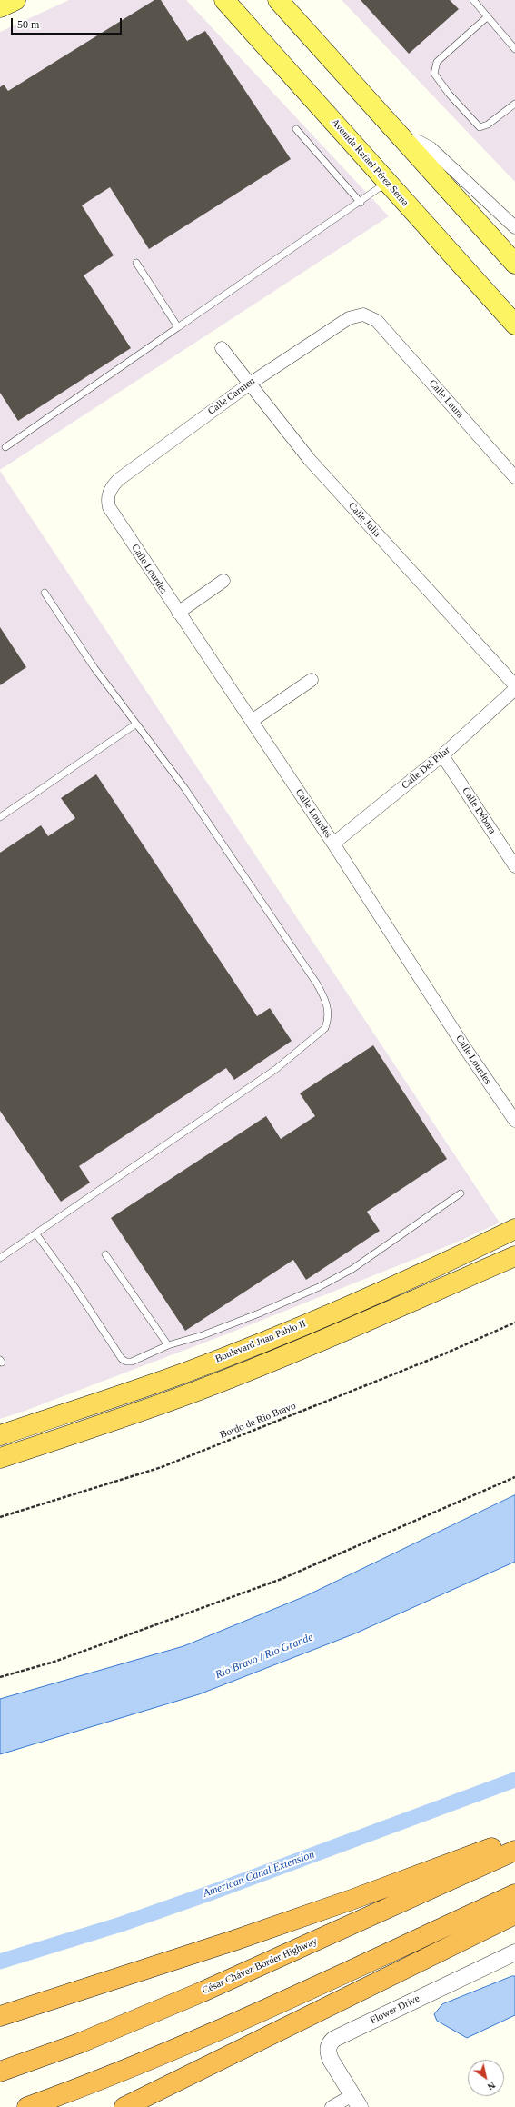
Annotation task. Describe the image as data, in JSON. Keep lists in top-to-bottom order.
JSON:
{
  "streets": {
    "highway": ["Boulevard Juan Pablo II", "César Chávez Border Highway"],
    "main road": ["Avenida Rafael Pérez Serna"],
    "street": [
      "Calle Carmen",
      "Calle Laura",
      "Calle Julia",
      "Calle Lourdes",
      "Calle Del Pilar",
      "Calle Débora",
      "Flower Drive"
    ],
    "path": ["Bordo de Rio Bravo"]
  },
  "crossings": [
    ["Calle Carmen", "Calle Laura"],
    ["Calle Carmen", "Calle Julia"],
    ["Calle Carmen", "Calle Lourdes"],
    ["Calle Lourdes", "Calle Del Pilar"],
    ["Calle Del Pilar", "Calle Débora"]
  ],
  "water": ["Río Bravo / Rio Grande", "American Canal Extension"],
  "scale_bar": "50 m",
  "north": "bottom right"
}
